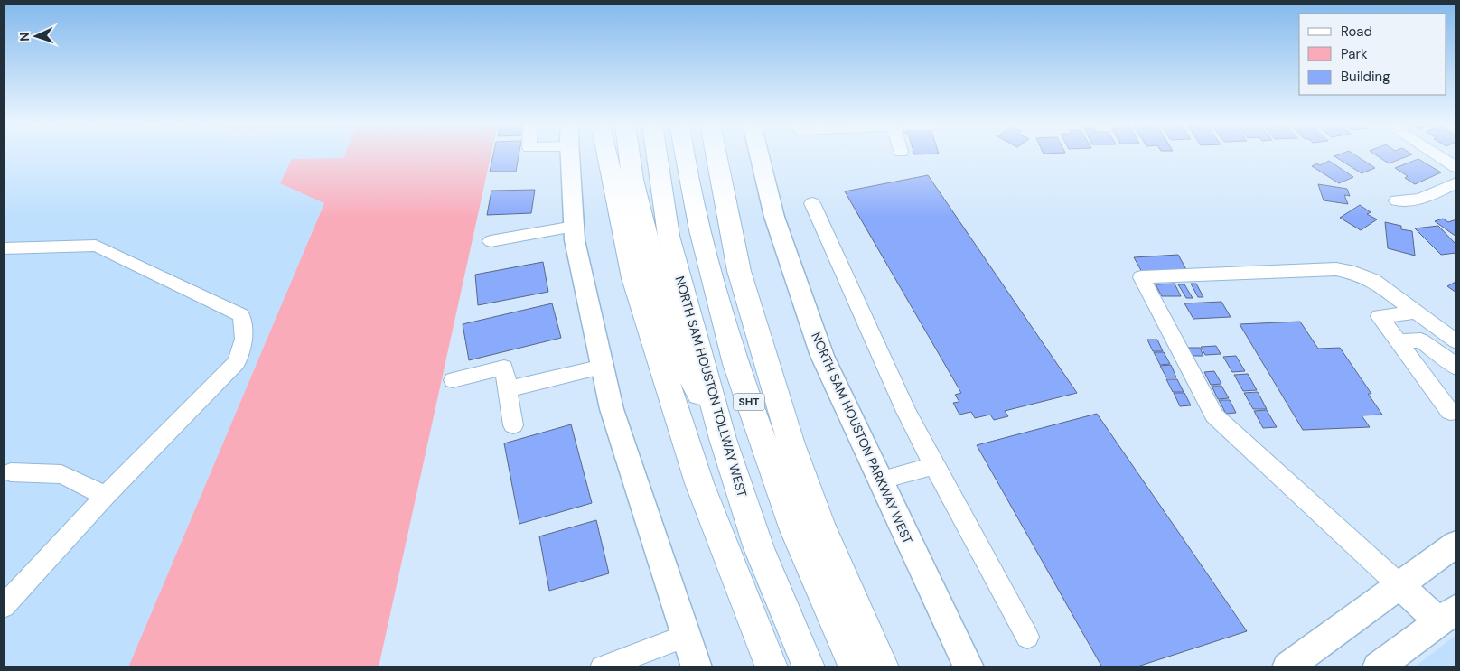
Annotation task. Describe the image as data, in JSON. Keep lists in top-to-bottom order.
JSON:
{
  "streets": {
    "highway": ["NORTH SAM HOUSTON TOLLWAY WEST", "SHT"],
    "main road": ["NORTH SAM HOUSTON PARKWAY WEST"]
  },
  "legend": ["Road", "Park", "Building"],
  "north": "left"
}
